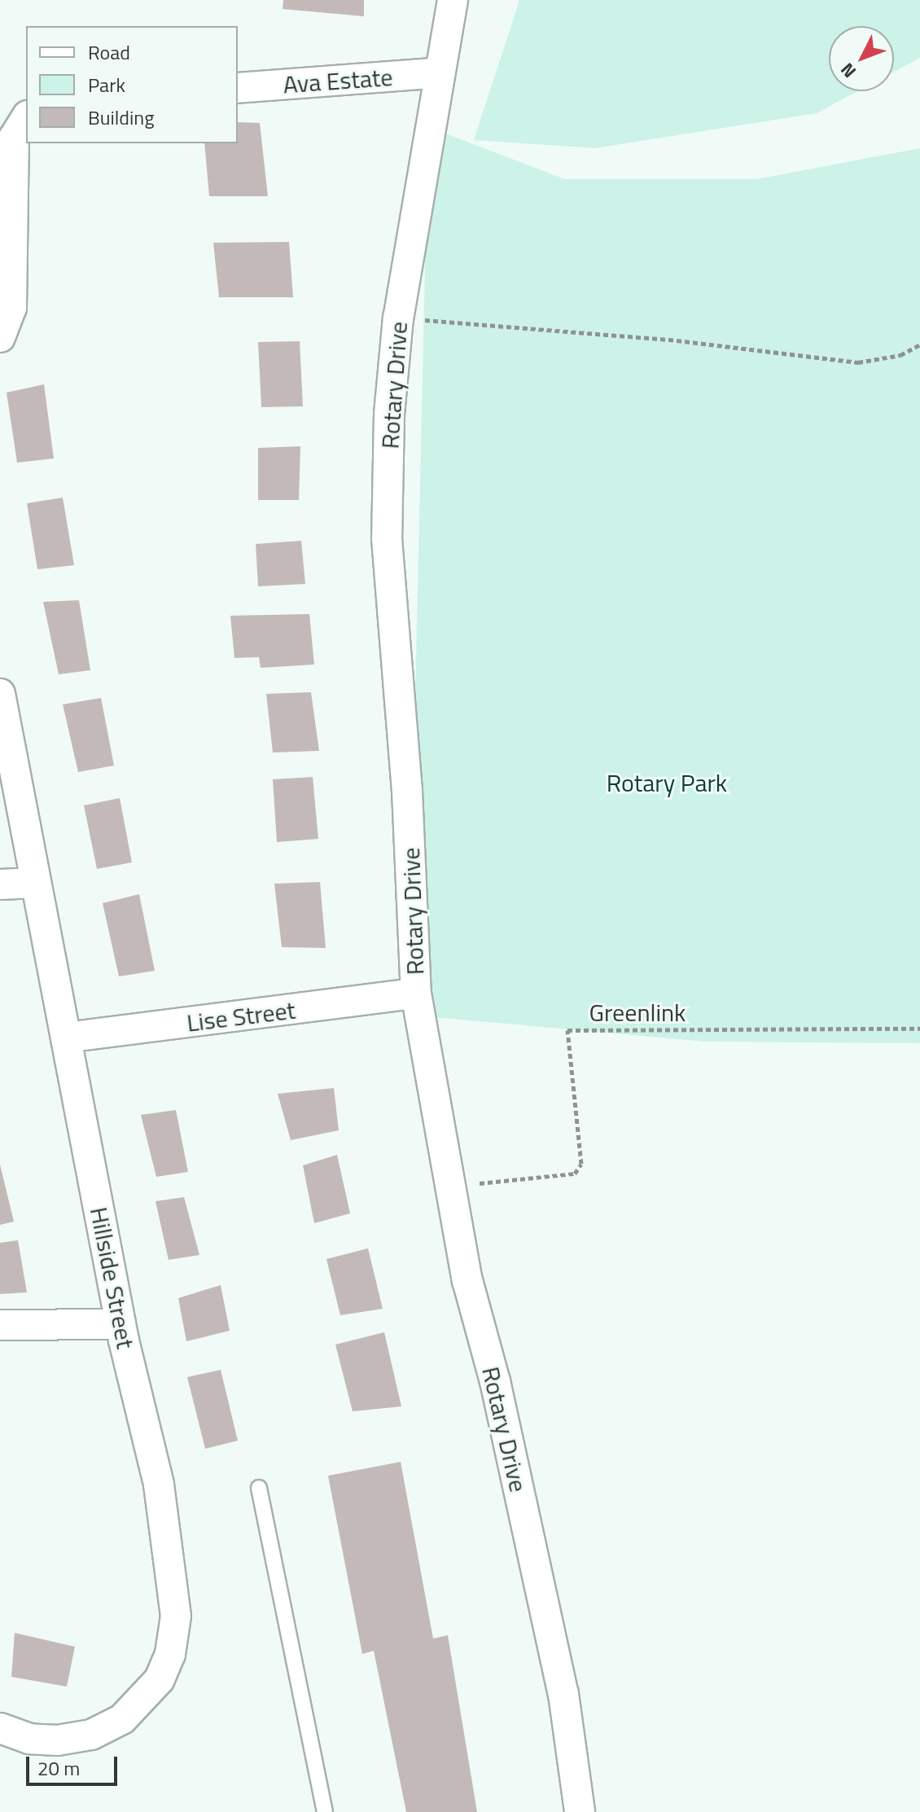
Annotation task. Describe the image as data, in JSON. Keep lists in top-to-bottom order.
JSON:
{
  "streets": {
    "street": [
      "Ava Estate",
      "Rotary Drive",
      "Lise Street",
      "Hillside Street"
    ],
    "path": ["Greenlink"]
  },
  "crossings": [
    ["Ava Estate", "Rotary Drive"],
    ["Rotary Drive", "Lise Street"],
    ["Lise Street", "Hillside Street"]
  ],
  "parks": ["Rotary Park"],
  "legend": ["Road", "Park", "Building"],
  "scale_bar": "20 m",
  "north": "bottom left"
}
